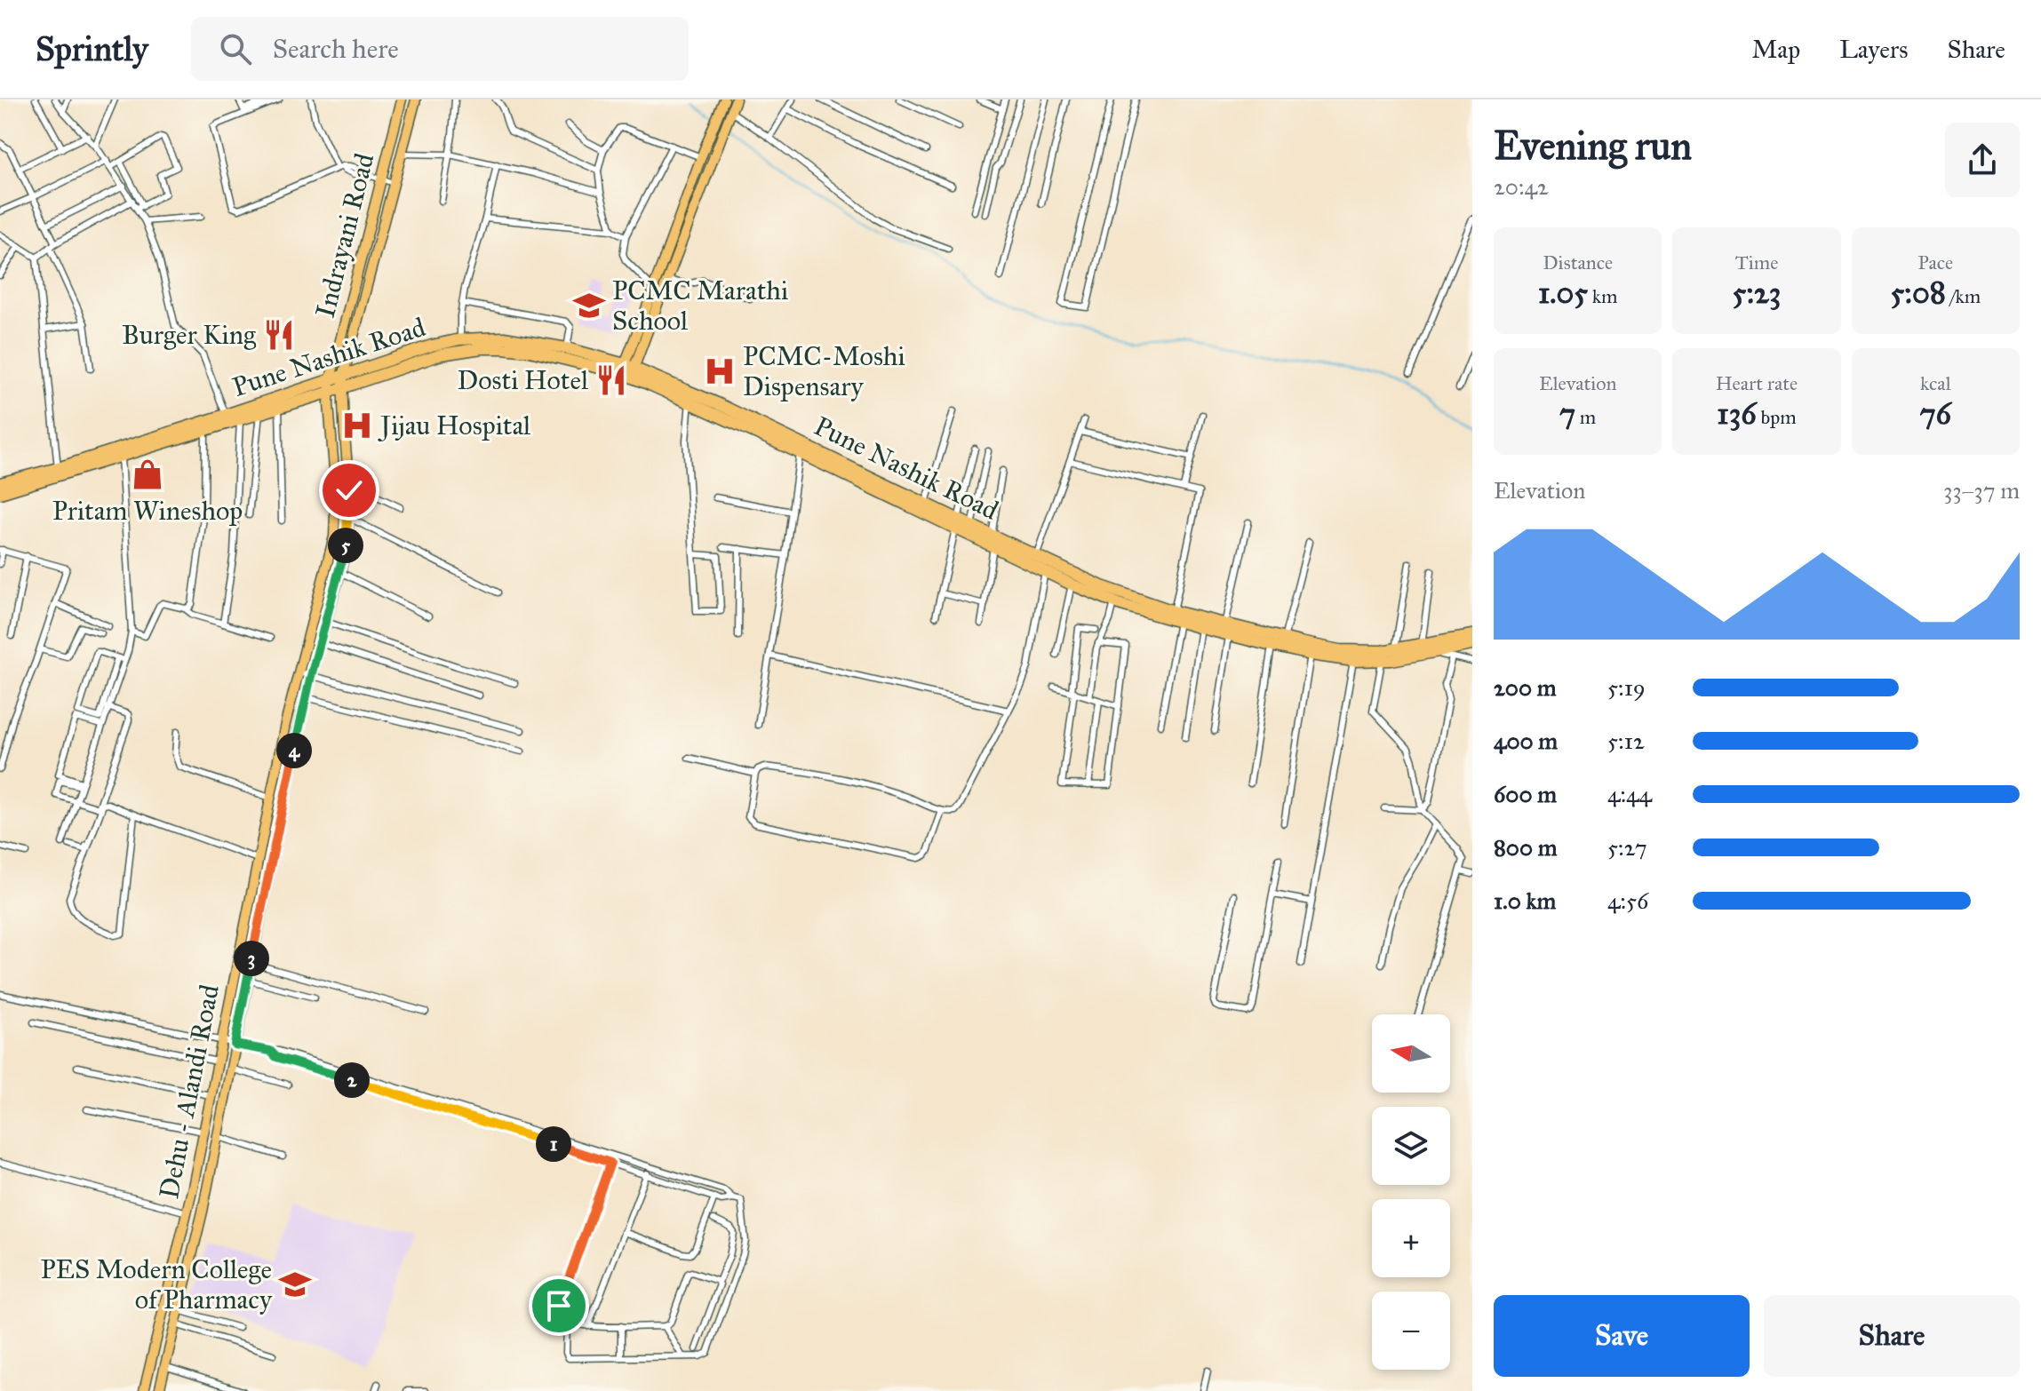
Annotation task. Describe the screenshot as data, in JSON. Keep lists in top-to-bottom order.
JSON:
{
  "streets": {
    "highway": ["Pune Nashik Road"],
    "main road": ["Indrayani Road", "Dehu - Alandi Road"]
  },
  "crossings": [
    ["Indrayani Road", "Pune Nashik Road"],
    ["Indrayani Road", "Dehu - Alandi Road"],
    ["Pune Nashik Road", "Dehu - Alandi Road"]
  ],
  "places": {
    "school or university": ["PCMC Marathi School", "PES Modern College of Pharmacy"],
    "restaurant": ["Burger King", "Dosti Hotel"],
    "hospital": ["PCMC-Moshi Dispensary", "Jijau Hospital"],
    "shop": ["Pritam Wineshop"]
  },
  "north": "left",
  "page": {
    "header": "Sprintly",
    "search": "Search here",
    "nav": ["Map", "Layers", "Share"],
    "heading": ["Evening run", "20:42"],
    "stats": [
      ["Distance", "1.05 km"],
      ["Time", "5:23"],
      ["Pace", "5:08 /km"],
      ["Elevation", "7 m"],
      ["Heart rate", "136 bpm"],
      ["kcal", "76"]
    ],
    "chart": ["Elevation", "33–37 m"],
    "pins": [
      "5",
      "4",
      "3",
      "2",
      "1"
    ],
    "list": [
      {
        "name": "200 m",
        "note": "5:19"
      },
      {
        "name": "400 m",
        "note": "5:12"
      },
      {
        "name": "600 m",
        "note": "4:44"
      },
      {
        "name": "800 m",
        "note": "5:27"
      },
      {
        "name": "1.0 km",
        "note": "4:56"
      }
    ],
    "map_buttons": ["+", "−"],
    "buttons": ["Save", "Share"]
  }
}
